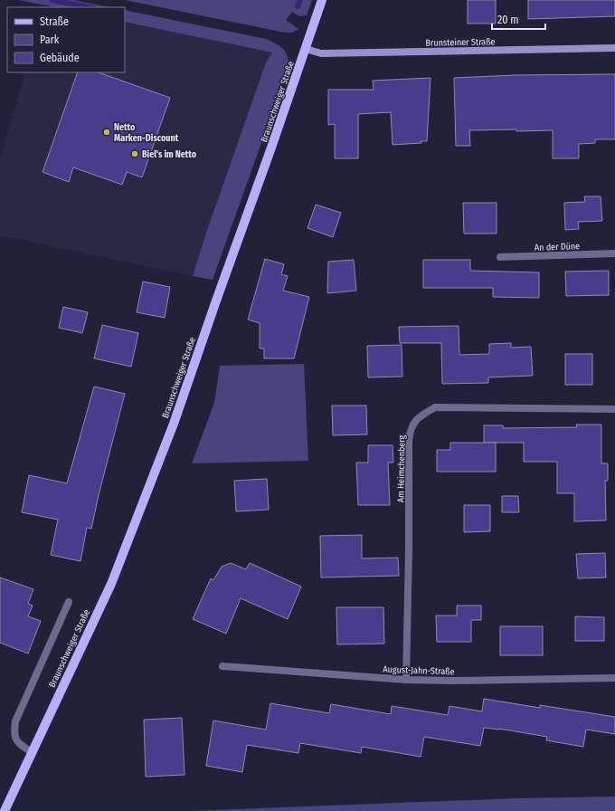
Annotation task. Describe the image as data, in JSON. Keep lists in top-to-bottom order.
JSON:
{
  "streets": {
    "main road": ["Braunschweiger Straße"],
    "street": [
      "Brunsteiner Straße",
      "An der Düne",
      "Am Heimchenberg",
      "August-Jahn-Straße"
    ]
  },
  "crossings": [
    ["Brunsteiner Straße", "Braunschweiger Straße"],
    ["Am Heimchenberg", "August-Jahn-Straße"]
  ],
  "places": ["Netto Marken-Discount", "Biel's im Netto"],
  "legend": ["Straße", "Park", "Gebäude"],
  "scale_bar": "20 m"
}
